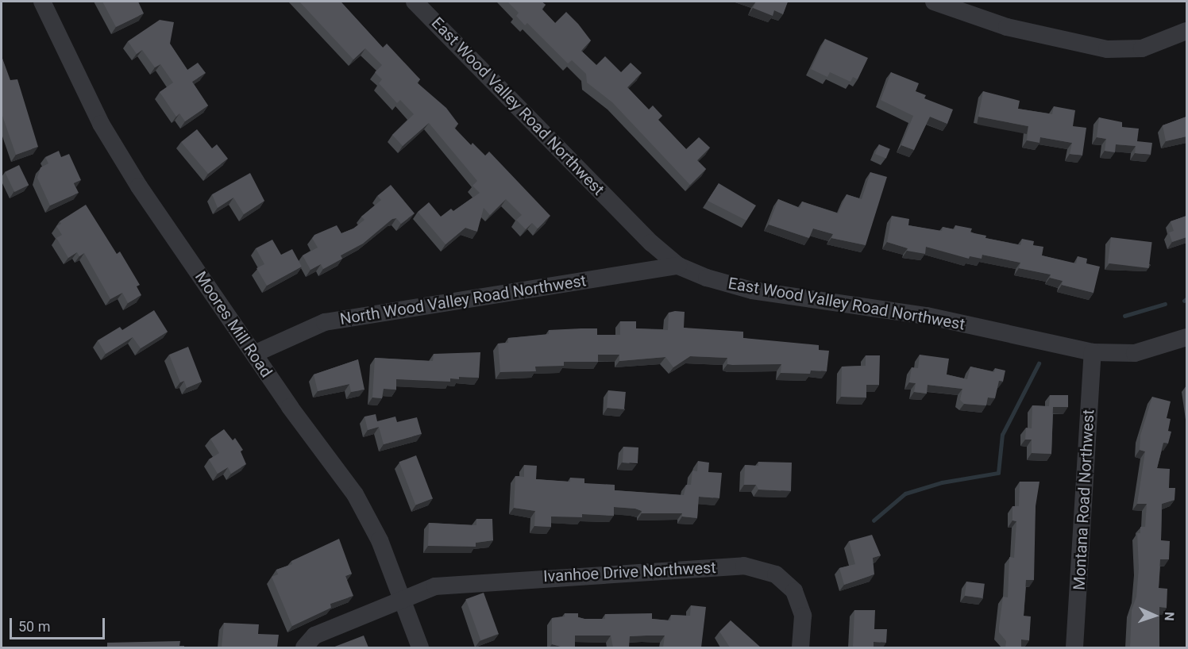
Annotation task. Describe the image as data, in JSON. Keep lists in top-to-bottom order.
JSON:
{
  "streets": {
    "street": [
      "East Wood Valley Road Northwest",
      "North Wood Valley Road Northwest",
      "Moores Mill Road",
      "Montana Road Northwest",
      "Ivanhoe Drive Northwest"
    ]
  },
  "crossings": [
    ["East Wood Valley Road Northwest", "North Wood Valley Road Northwest"],
    ["East Wood Valley Road Northwest", "Montana Road Northwest"],
    ["North Wood Valley Road Northwest", "Moores Mill Road"],
    ["Moores Mill Road", "Ivanhoe Drive Northwest"]
  ],
  "scale_bar": "50 m",
  "north": "right"
}
